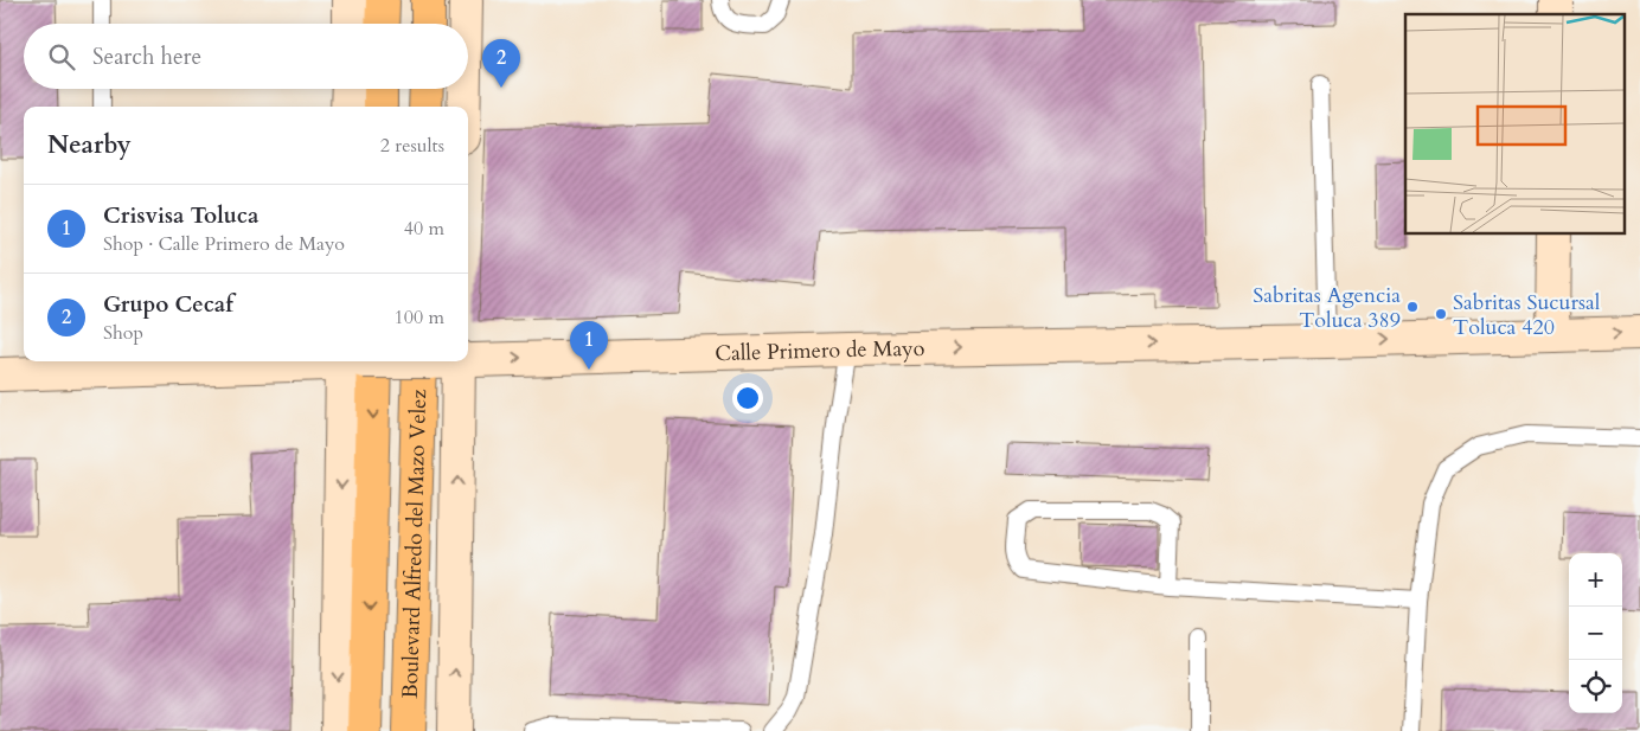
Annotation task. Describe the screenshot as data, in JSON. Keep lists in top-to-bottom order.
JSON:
{
  "streets": {
    "main road": ["Calle Primero de Mayo", "Boulevard Alfredo del Mazo Velez"]
  },
  "one_way": ["Calle Primero de Mayo"],
  "places": ["Sabritas Agencia Toluca 389", "Sabritas Sucursal Toluca 420"],
  "page": {
    "search": "Search here",
    "pins": ["2", "1"],
    "heading": ["Nearby", "2 results"],
    "list": [
      {
        "mark": "1",
        "name": "Crisvisa Toluca",
        "note": "Shop · Calle Primero de Mayo",
        "value": "40 m"
      },
      {
        "mark": "2",
        "name": "Grupo Cecaf",
        "note": "Shop",
        "value": "100 m"
      }
    ],
    "map_buttons": ["+", "−"]
  }
}
